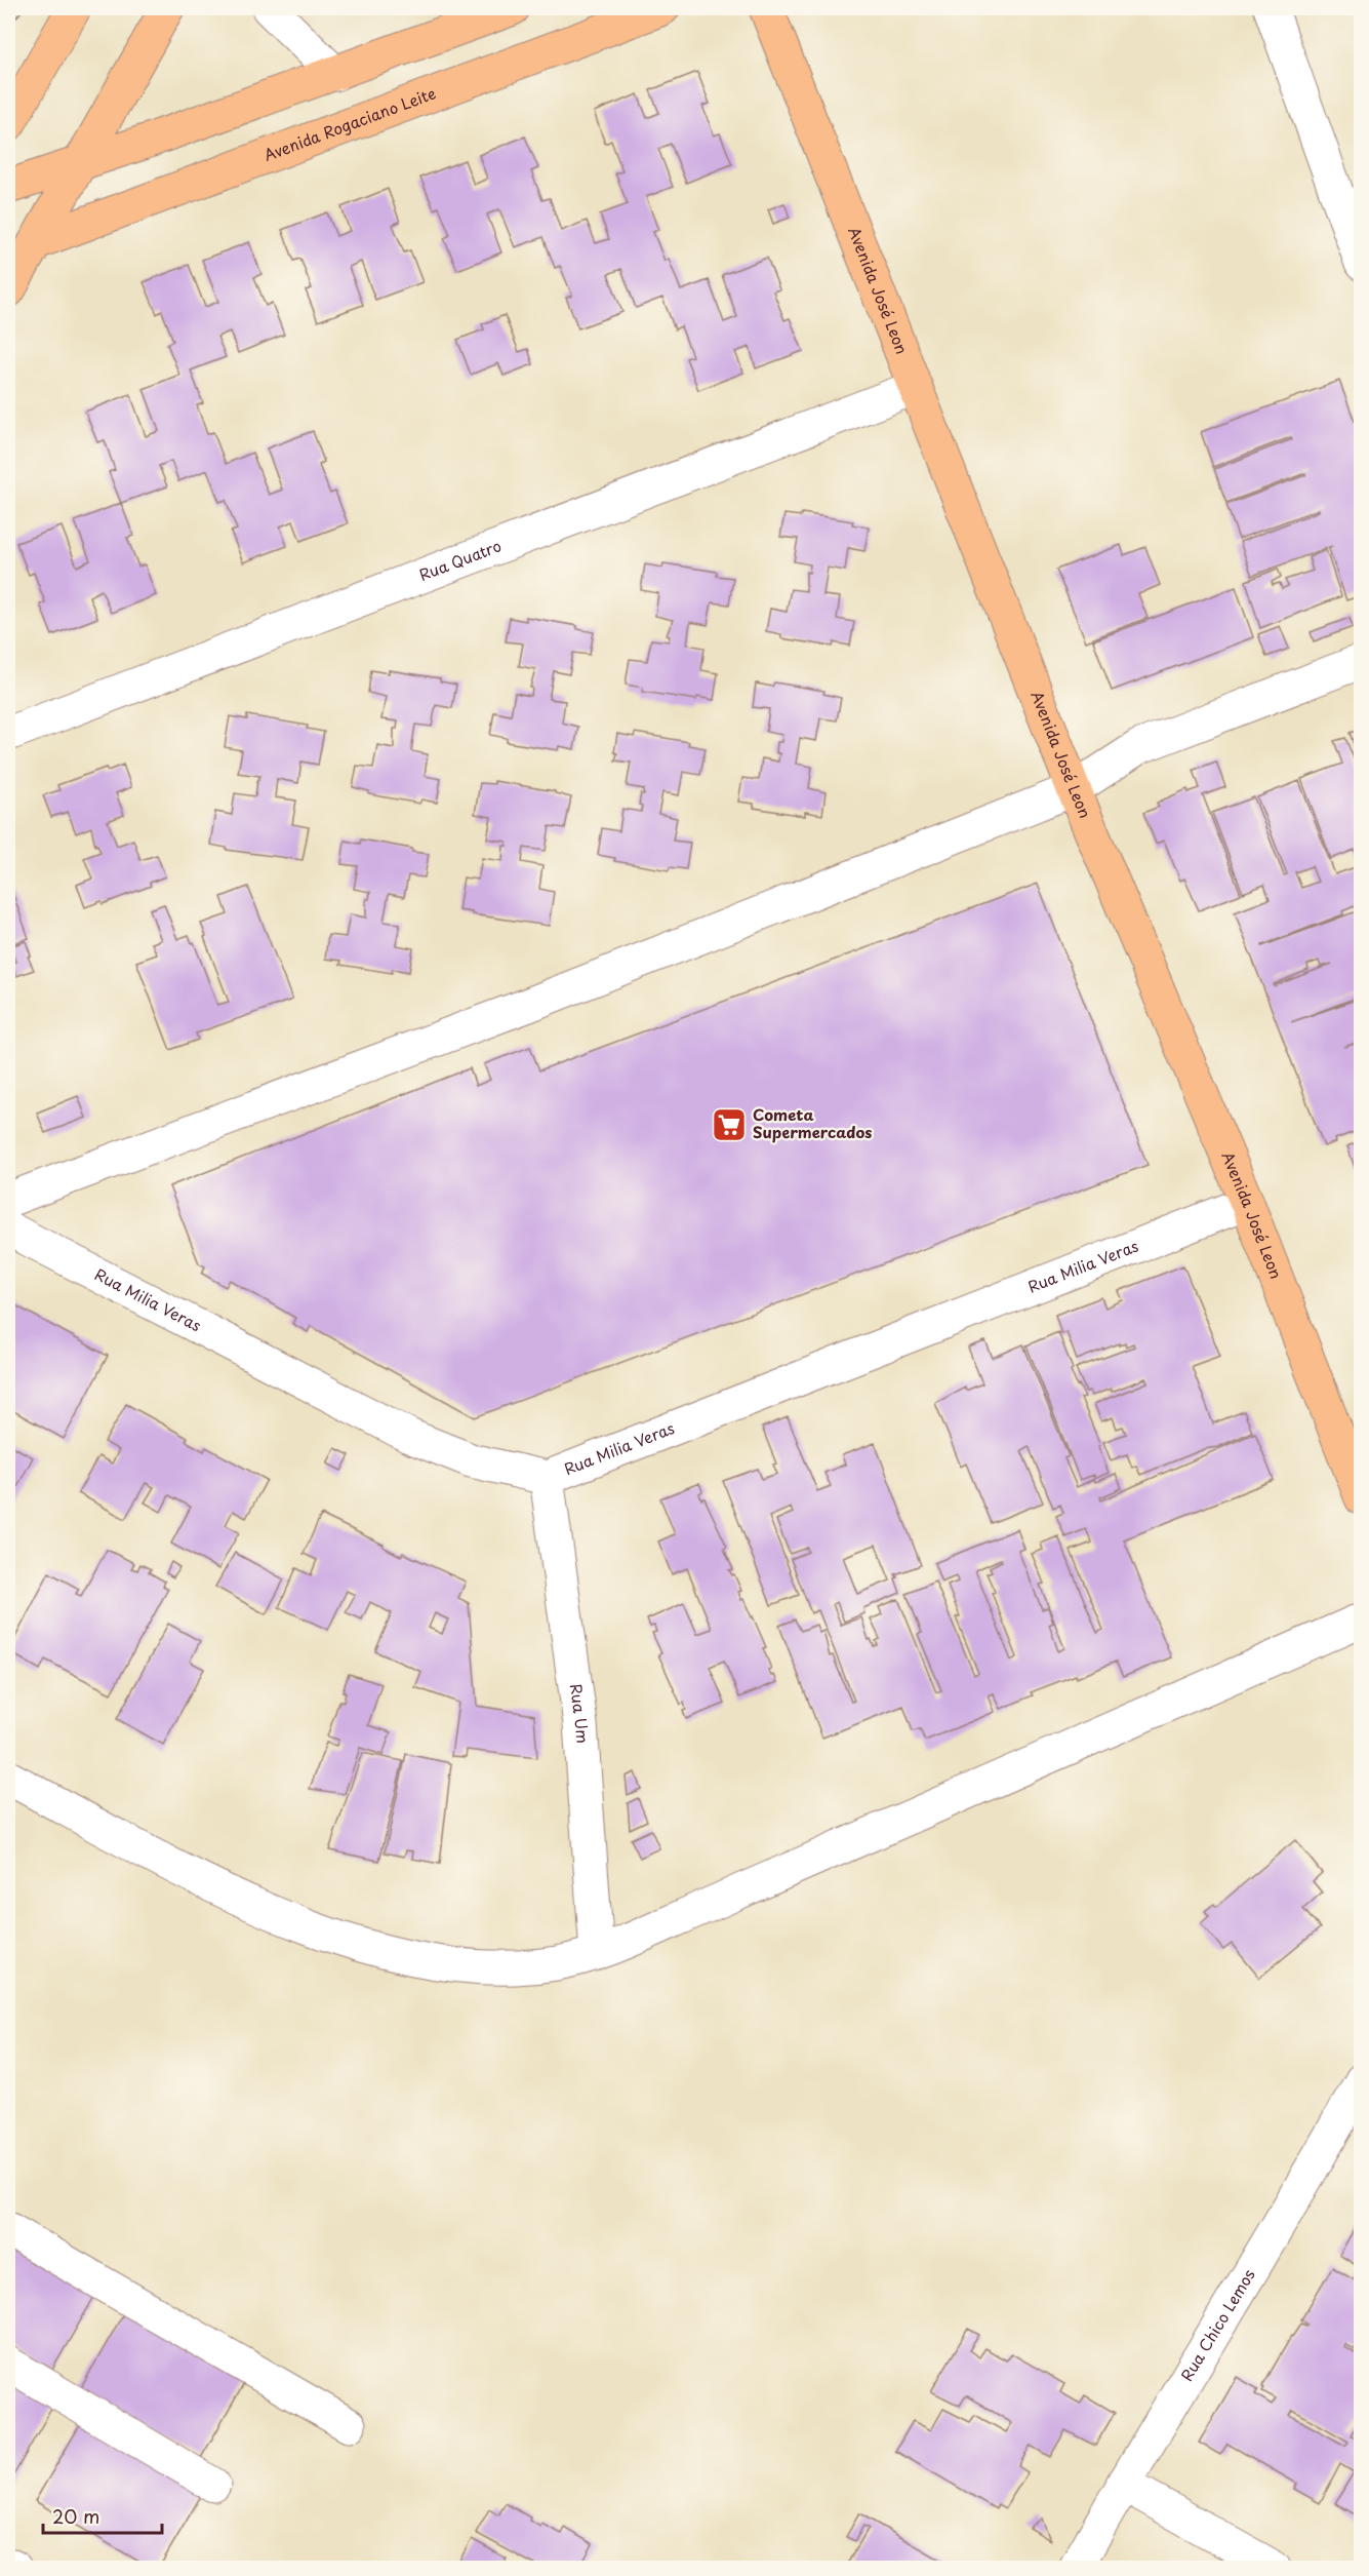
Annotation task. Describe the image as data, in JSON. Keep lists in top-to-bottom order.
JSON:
{
  "streets": {
    "main road": ["Avenida Rogaciano Leite", "Avenida José Leon"],
    "street": [
      "Rua Quatro",
      "Rua Milia Veras",
      "Rua Um",
      "Rua Chico Lemos"
    ]
  },
  "crossings": [
    ["Avenida José Leon", "Rua Quatro"],
    ["Avenida José Leon", "Rua Milia Veras"],
    ["Rua Milia Veras", "Rua Um"]
  ],
  "places": {
    "supermarket": ["Cometa Supermercados"]
  },
  "scale_bar": "20 m"
}
